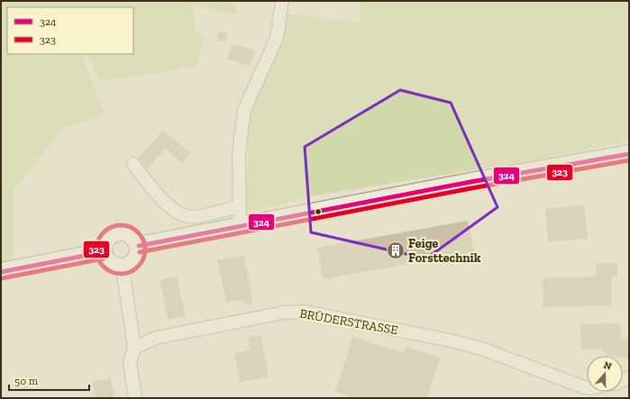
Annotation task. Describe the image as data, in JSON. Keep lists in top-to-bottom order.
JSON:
{
  "streets": {
    "street": ["BRÜDERSTRASSE"]
  },
  "places": {
    "building": ["Feige Forsttechnik"]
  },
  "lines": ["transit line 324", "transit line 323"],
  "legend": ["324", "323"],
  "scale_bar": "50 m",
  "north": "top"
}
